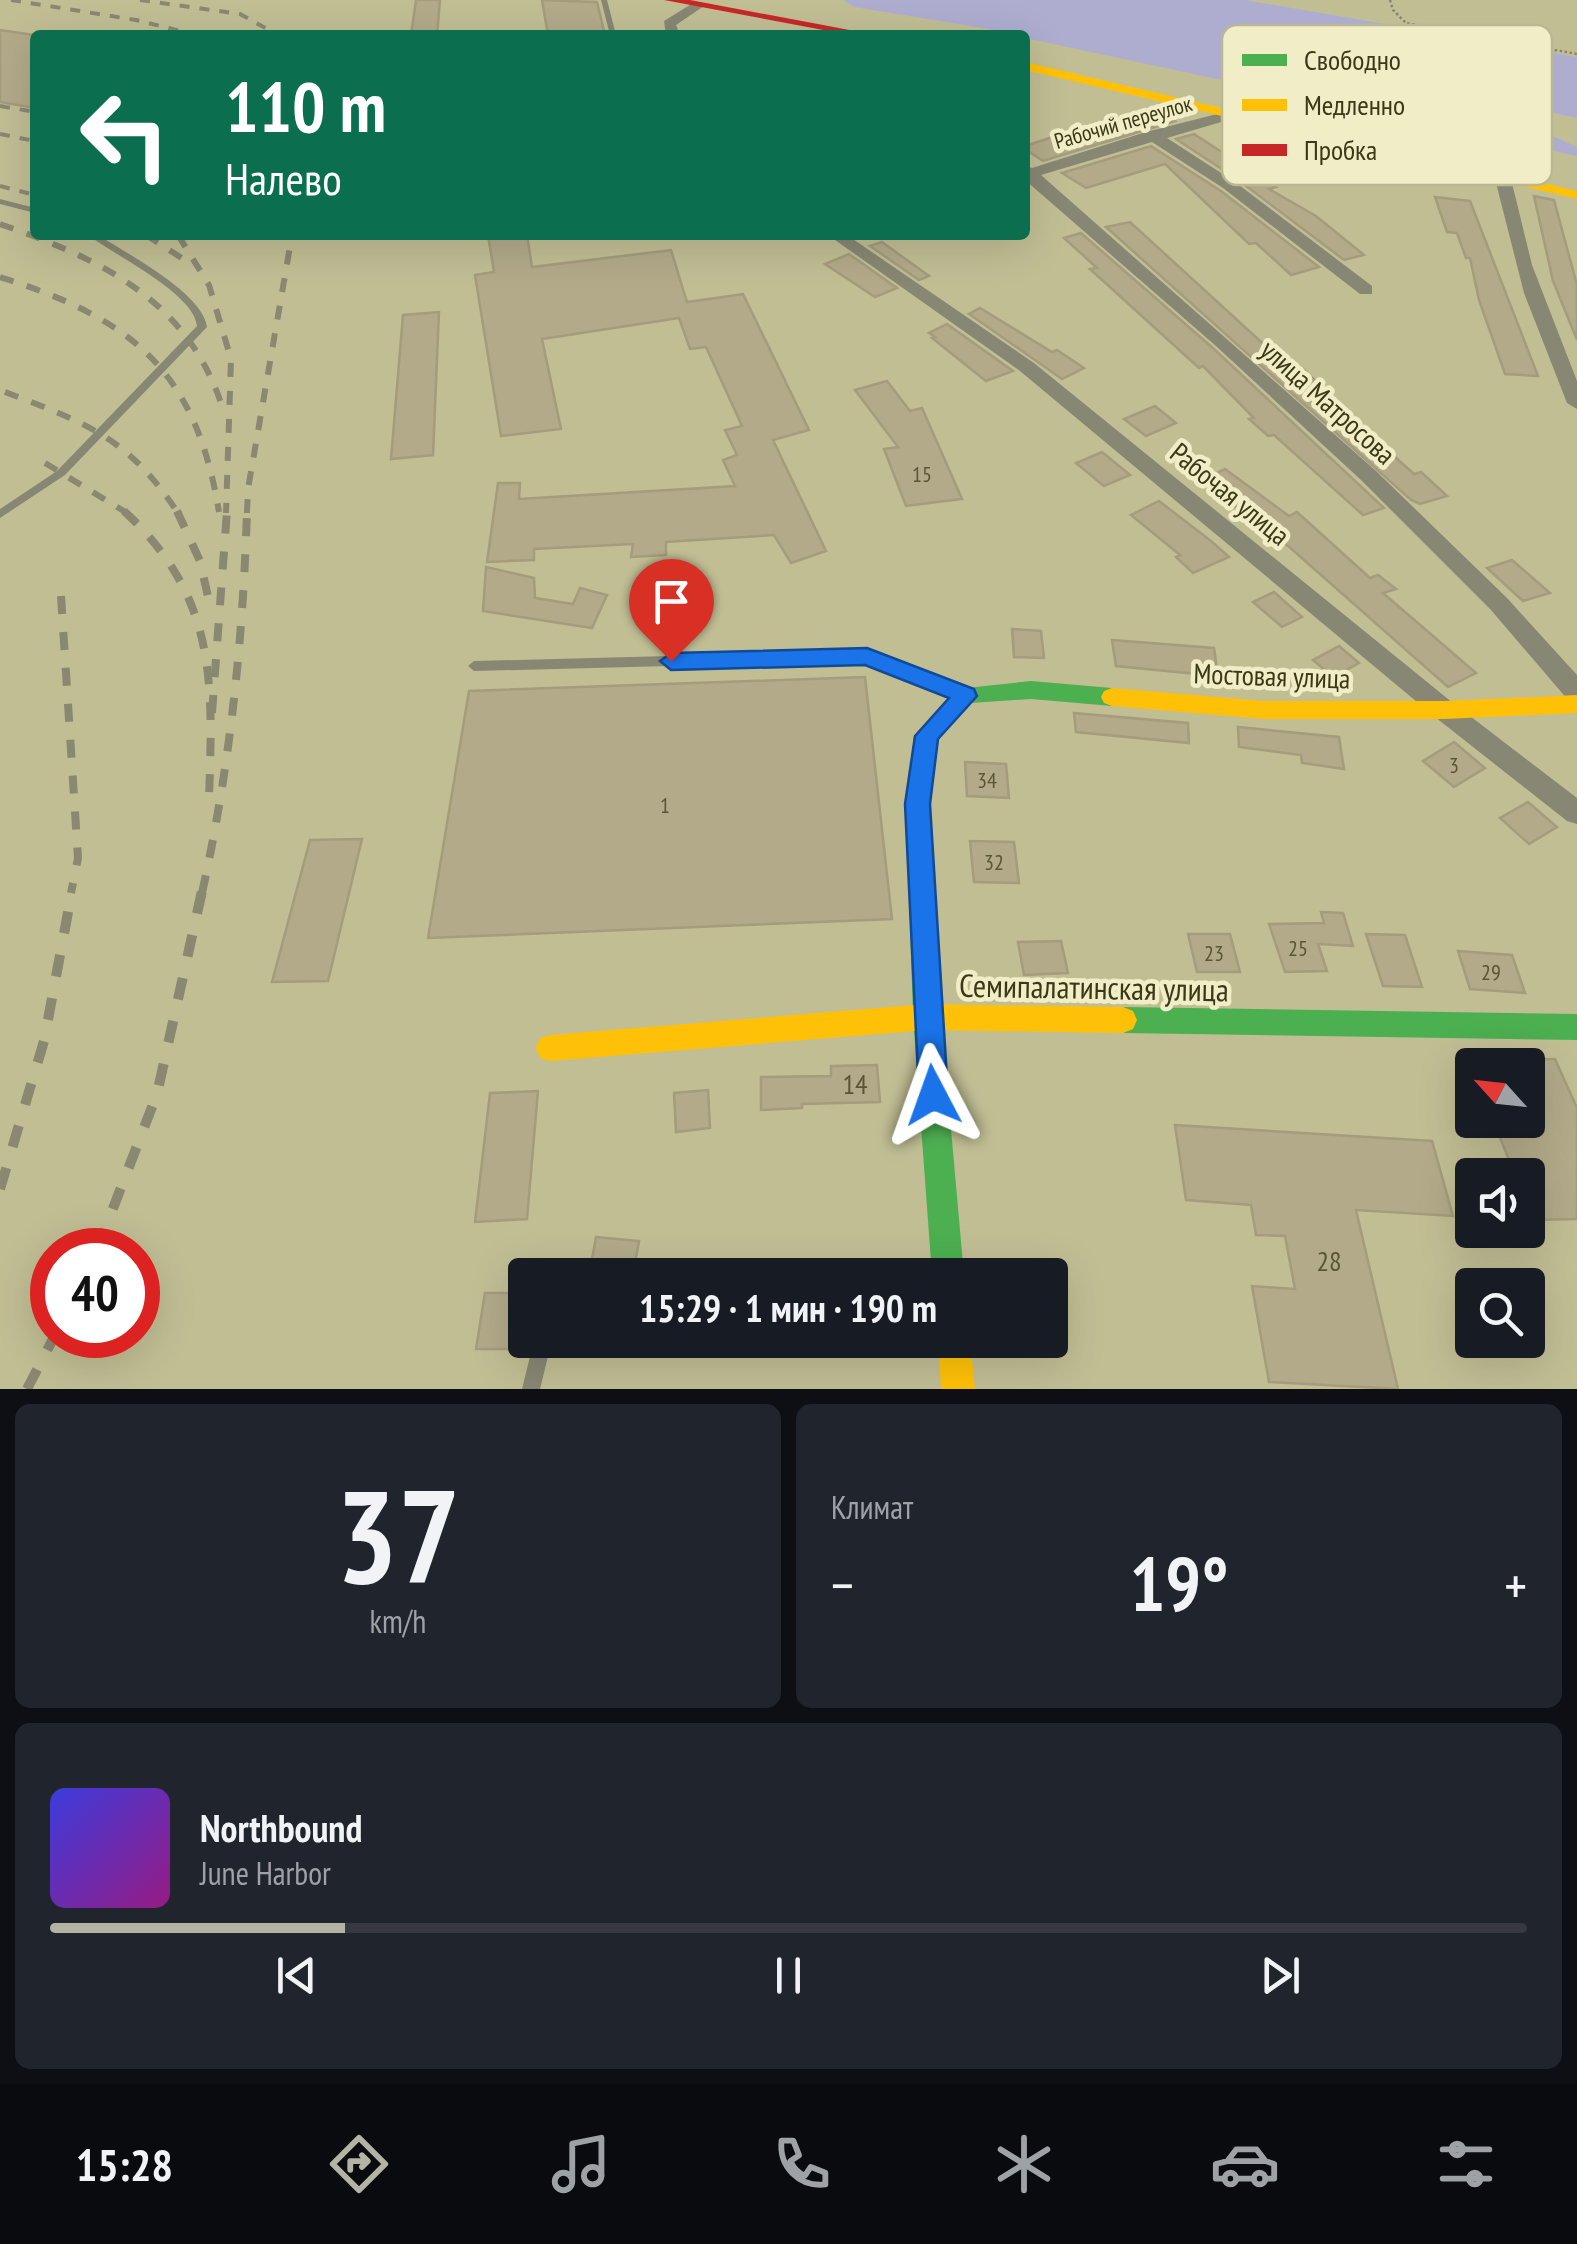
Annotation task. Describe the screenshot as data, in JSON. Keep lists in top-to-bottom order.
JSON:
{
  "streets": {
    "street": [
      "Рабочий переулок",
      "улица Матросова",
      "Рабочая улица",
      "Мостовая улица",
      "Семипалатинская улица"
    ]
  },
  "crossings": [
    ["Рабочая улица", "Мостовая улица"]
  ],
  "house_numbers": [
    "15",
    "3",
    "34",
    "1",
    "32",
    "25",
    "23",
    "29",
    "14",
    "28"
  ],
  "legend": ["Свободно", "Медленно", "Пробка"],
  "north": "top left",
  "page": {
    "turn": ["110 m", "Налево"],
    "limit": "40",
    "trip": "15:29 · 1 мин · 190 m",
    "tile": [
      ["37", "km/h"],
      "Климат"
    ],
    "heat": ["−", "19°", "+"],
    "song": ["Northbound", "June Harbor"],
    "tabs": "15:28"
  }
}
